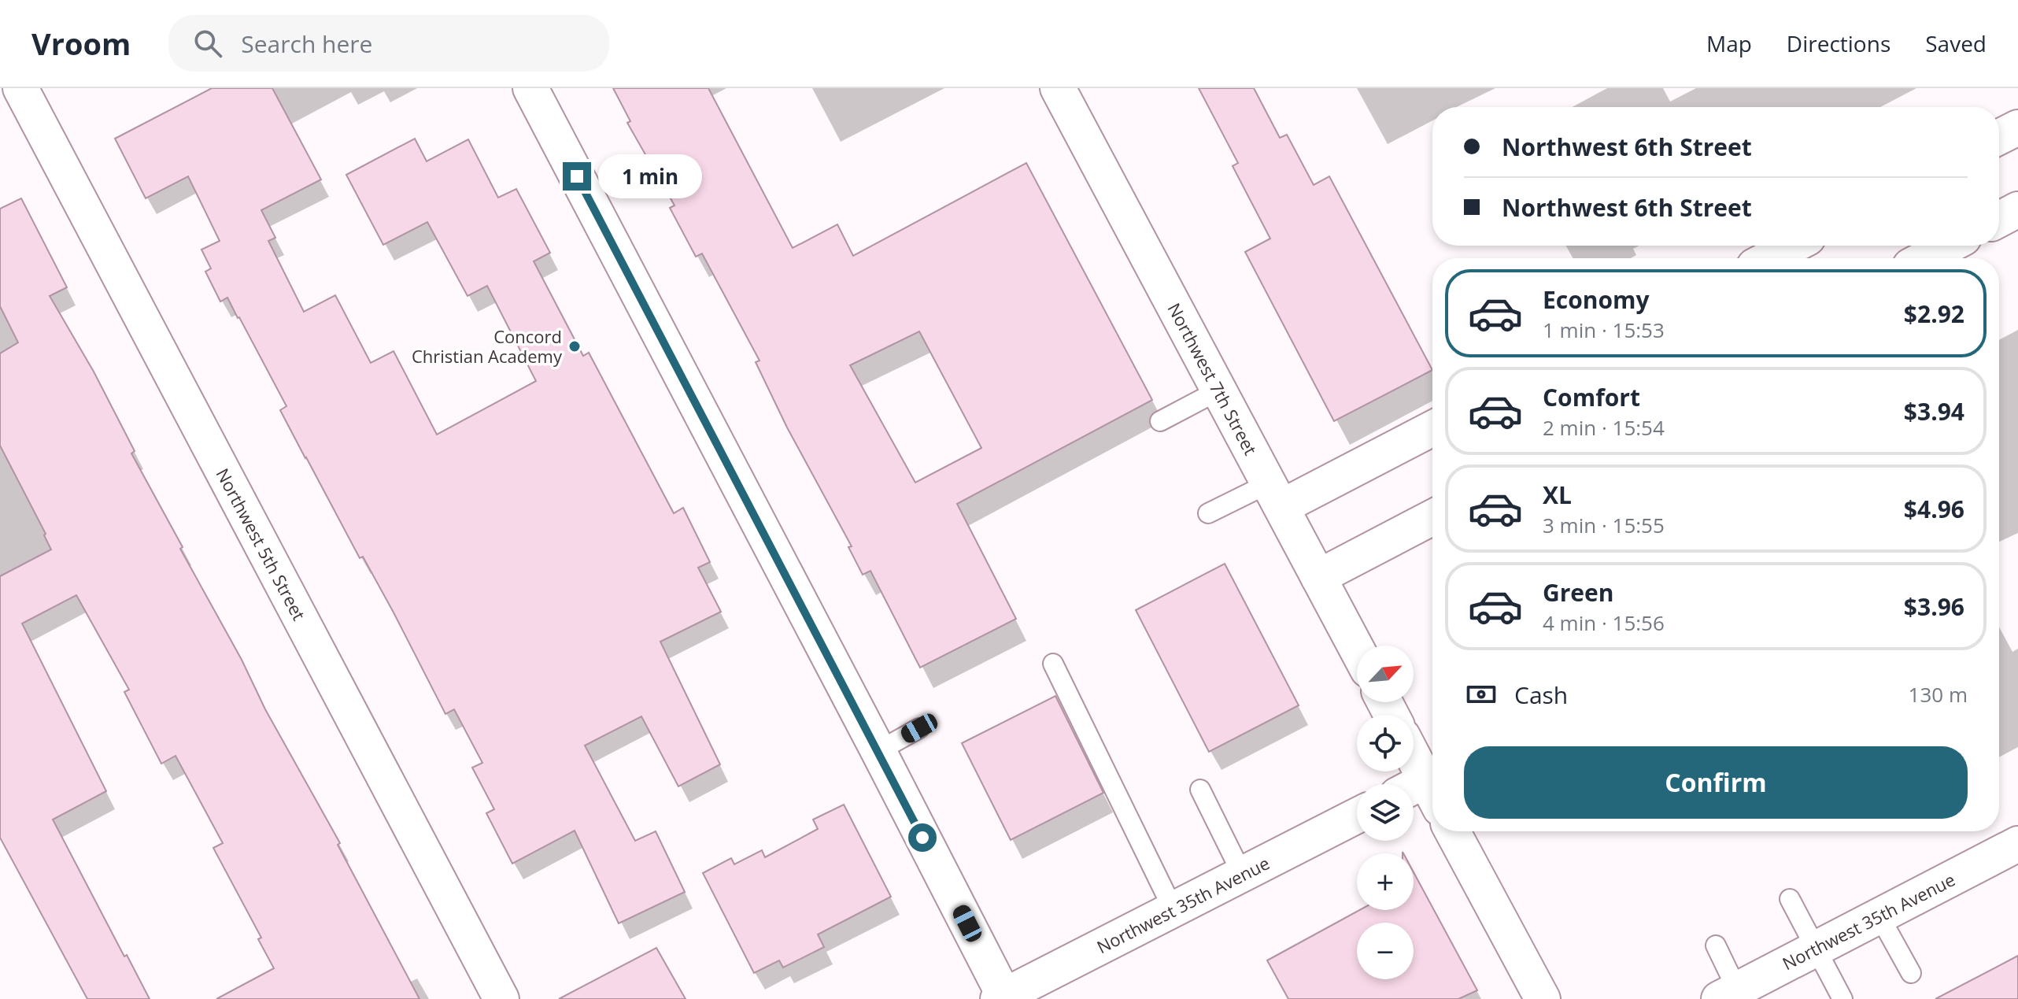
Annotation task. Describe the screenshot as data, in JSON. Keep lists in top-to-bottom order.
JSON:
{
  "streets": {
    "street": ["Northwest 7th Street", "Northwest 5th Street", "Northwest 35th Avenue"]
  },
  "places": ["Concord Christian Academy"],
  "north": "top right",
  "page": {
    "header": "Vroom",
    "search": "Search here",
    "nav": ["Map", "Directions", "Saved"],
    "banner": ["Northwest 6th Street", "Northwest 6th Street"],
    "bubble": "1 min",
    "list": [
      {
        "name": "Economy",
        "note": "1 min · 15:53",
        "value": "$2.92"
      },
      {
        "name": "Comfort",
        "note": "2 min · 15:54",
        "value": "$3.94"
      },
      {
        "name": "XL",
        "note": "3 min · 15:55",
        "value": "$4.96"
      },
      {
        "name": "Green",
        "note": "4 min · 15:56",
        "value": "$3.96"
      }
    ],
    "map_buttons": ["+", "−"],
    "pay": ["Cash", "130 m"],
    "buttons": "Confirm"
  }
}
